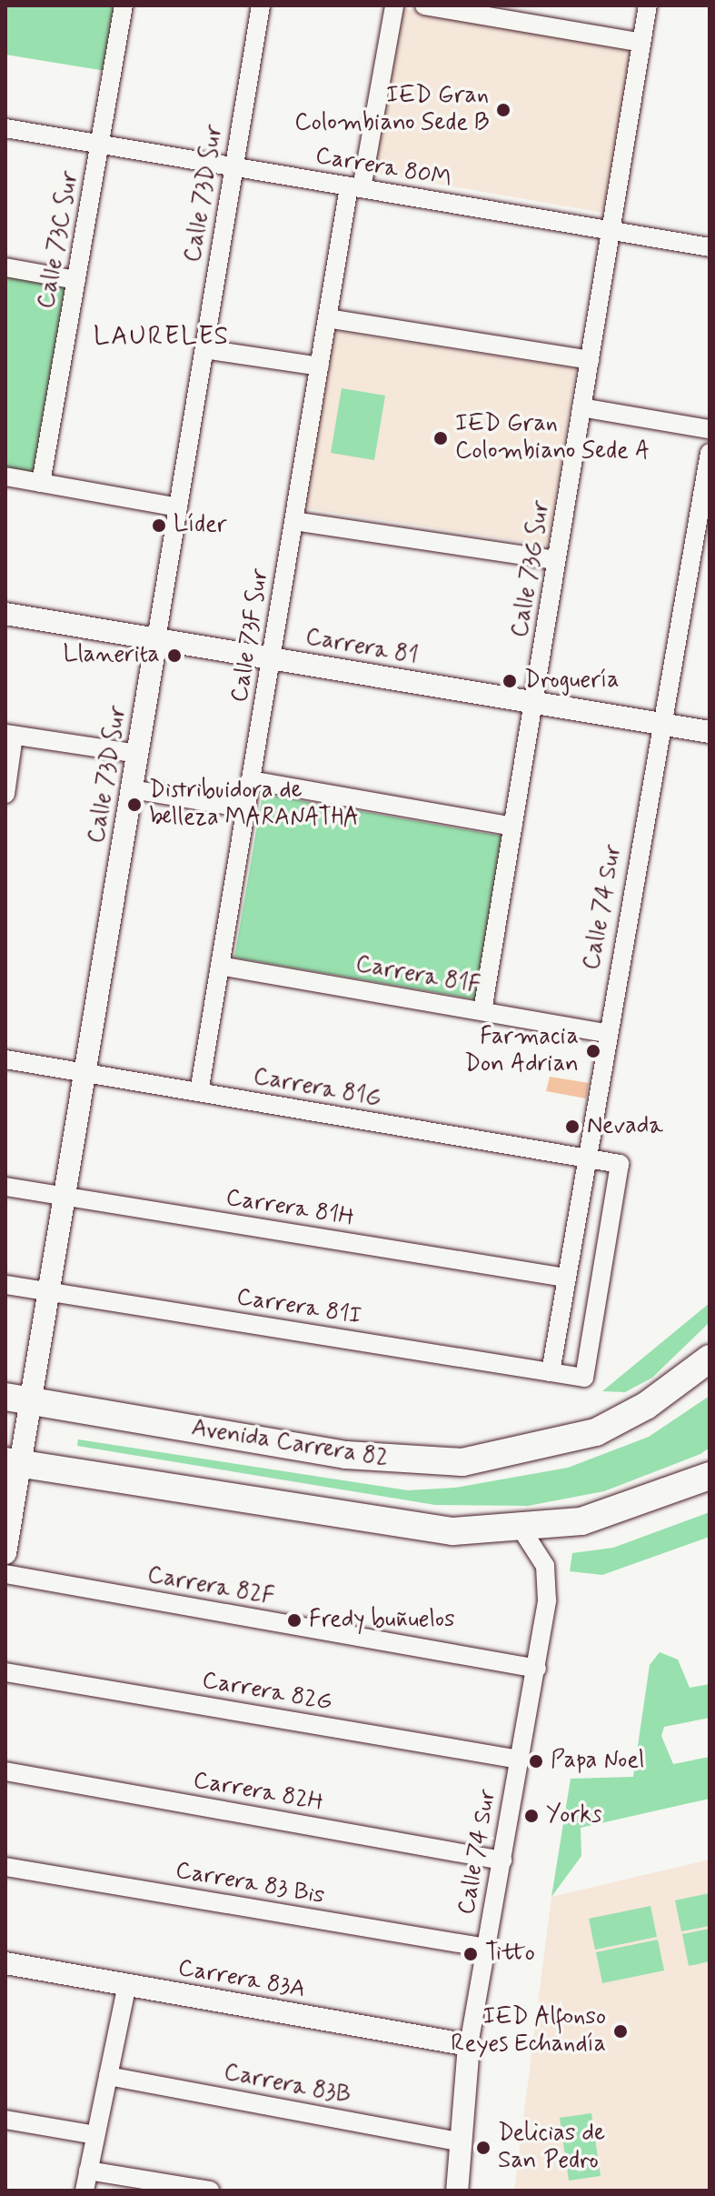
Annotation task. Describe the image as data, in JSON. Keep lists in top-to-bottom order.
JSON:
{
  "streets": {
    "main road": ["Avenida Carrera 82"],
    "street": [
      "Carrera 80M",
      "Calle 73D Sur",
      "Calle 73C Sur",
      "Calle 73G Sur",
      "Calle 73F Sur",
      "Carrera 81",
      "Calle 74 Sur",
      "Carrera 81F",
      "Carrera 81G",
      "Carrera 81H",
      "Carrera 81I",
      "Carrera 82F",
      "Carrera 82G",
      "Carrera 82H",
      "Carrera 83 Bis",
      "Carrera 83A",
      "Carrera 83B"
    ]
  },
  "crossings": [
    ["Carrera 80M", "Calle 73D Sur"],
    ["Carrera 80M", "Calle 73C Sur"],
    ["Carrera 80M", "Calle 73G Sur"],
    ["Carrera 80M", "Calle 73F Sur"],
    ["Calle 73D Sur", "Carrera 81"],
    ["Calle 73D Sur", "Carrera 81G"],
    ["Calle 73D Sur", "Carrera 81H"],
    ["Calle 73D Sur", "Carrera 81I"],
    ["Calle 73D Sur", "Avenida Carrera 82"],
    ["Calle 73G Sur", "Carrera 81"],
    ["Calle 73G Sur", "Carrera 81F"],
    ["Calle 73F Sur", "Carrera 81"],
    ["Calle 73F Sur", "Carrera 81F"],
    ["Calle 73F Sur", "Carrera 81G"],
    ["Carrera 81", "Calle 74 Sur"],
    ["Calle 74 Sur", "Carrera 81F"],
    ["Calle 74 Sur", "Carrera 81G"],
    ["Calle 74 Sur", "Carrera 81H"],
    ["Calle 74 Sur", "Carrera 81I"],
    ["Calle 74 Sur", "Carrera 82F"],
    ["Calle 74 Sur", "Carrera 82G"],
    ["Calle 74 Sur", "Carrera 82H"],
    ["Calle 74 Sur", "Carrera 83 Bis"],
    ["Calle 74 Sur", "Carrera 83A"],
    ["Calle 74 Sur", "Carrera 83B"],
    ["Carrera 81G", "Carrera 81I"]
  ],
  "districts": ["LAURELES"],
  "places": [
    "IED Gran Colombiano Sede B",
    "IED Gran Colombiano Sede A",
    "Líder",
    "Llanerita",
    "Droguería",
    "Distribuidora de belleza MARANATHA",
    "Farmacia Don Adrian",
    "Nevada",
    "Fredy buñuelos",
    "Papa Noel",
    "Yorks",
    "Titto",
    "IED Alfonso Reyes Echandía",
    "Delicias de San Pedro"
  ]
}
